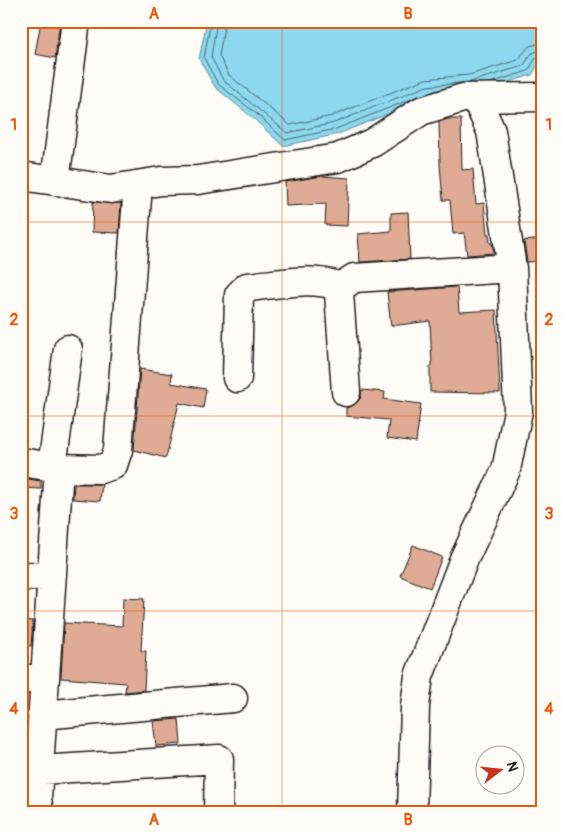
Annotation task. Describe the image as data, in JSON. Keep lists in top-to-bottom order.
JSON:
{
  "north": "right",
  "grid": {
    "columns": ["A", "B"],
    "rows": [
      "1",
      "2",
      "3",
      "4"
    ]
  }
}
